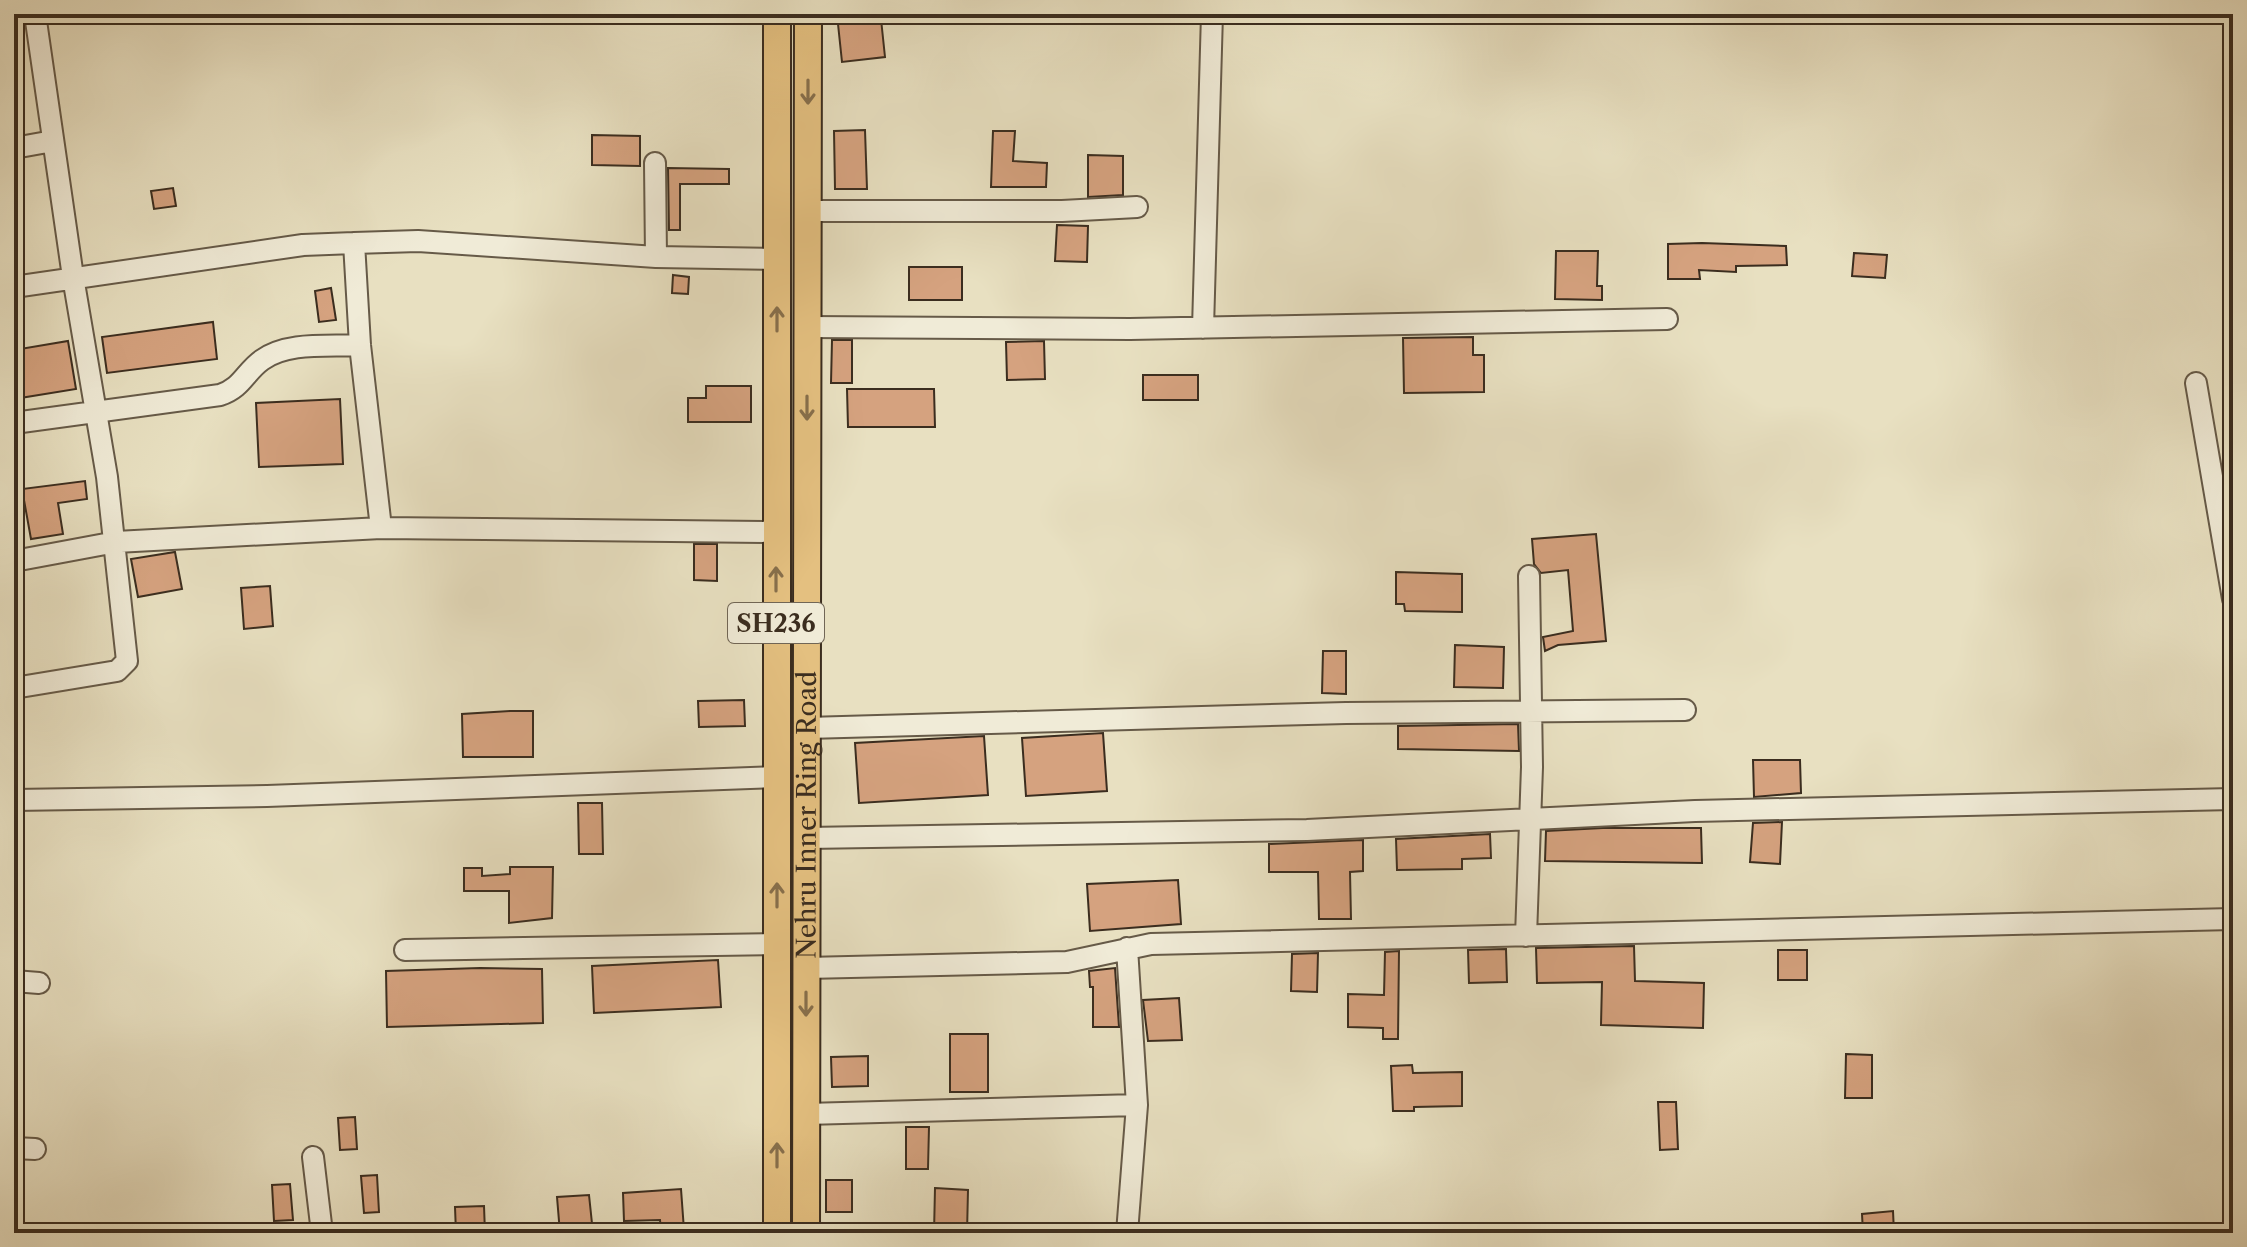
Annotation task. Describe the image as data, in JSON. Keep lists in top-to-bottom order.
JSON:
{
  "streets": {
    "main road": ["SH236", "Nehru Inner Ring Road"]
  }
}
